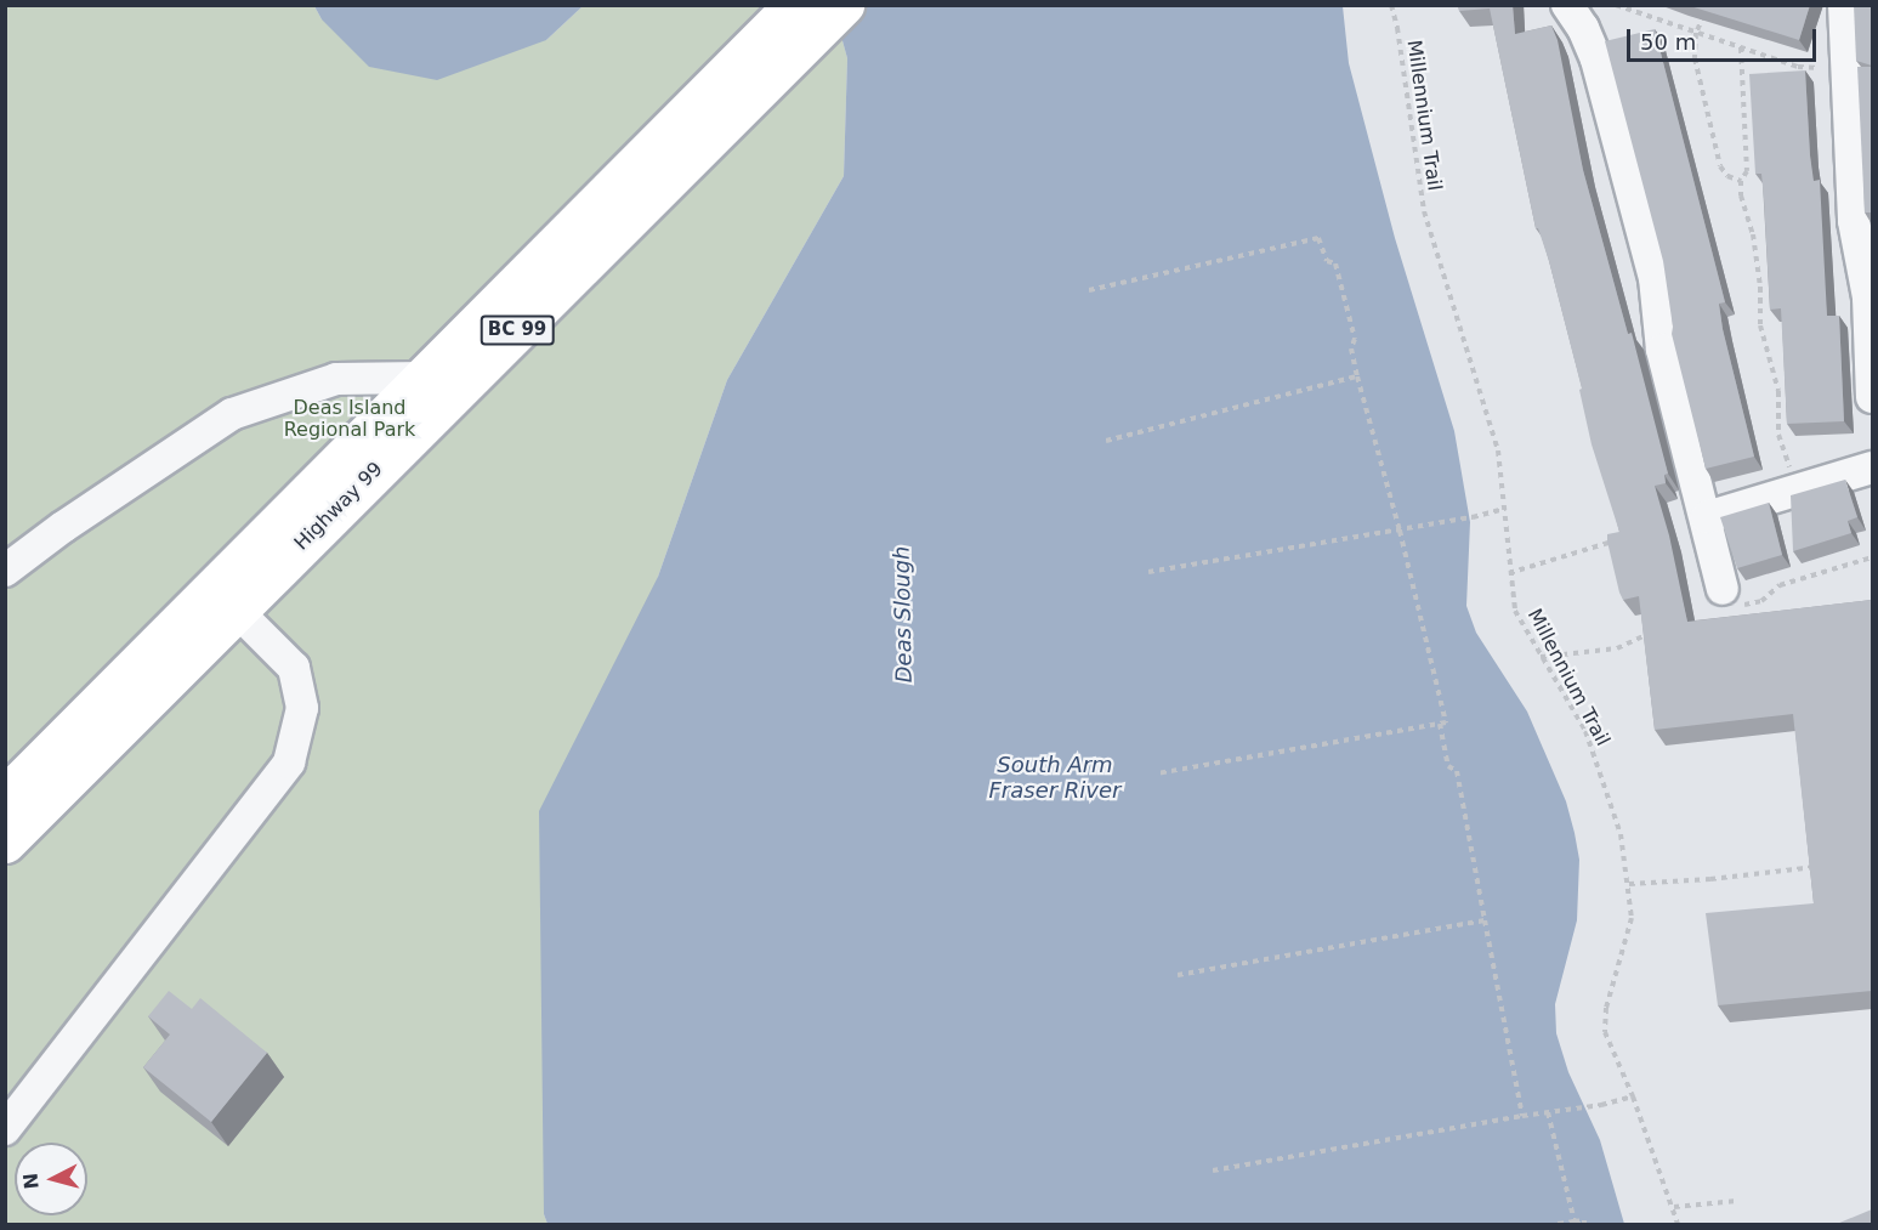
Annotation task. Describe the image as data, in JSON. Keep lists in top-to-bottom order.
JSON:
{
  "streets": {
    "highway": ["BC 99", "Highway 99"],
    "path": ["Millennium Trail"]
  },
  "crossings": [
    ["BC 99", "Highway 99"]
  ],
  "water": ["Deas Slough", "South Arm Fraser River"],
  "parks": ["Deas Island Regional Park"],
  "scale_bar": "50 m",
  "north": "left"
}
